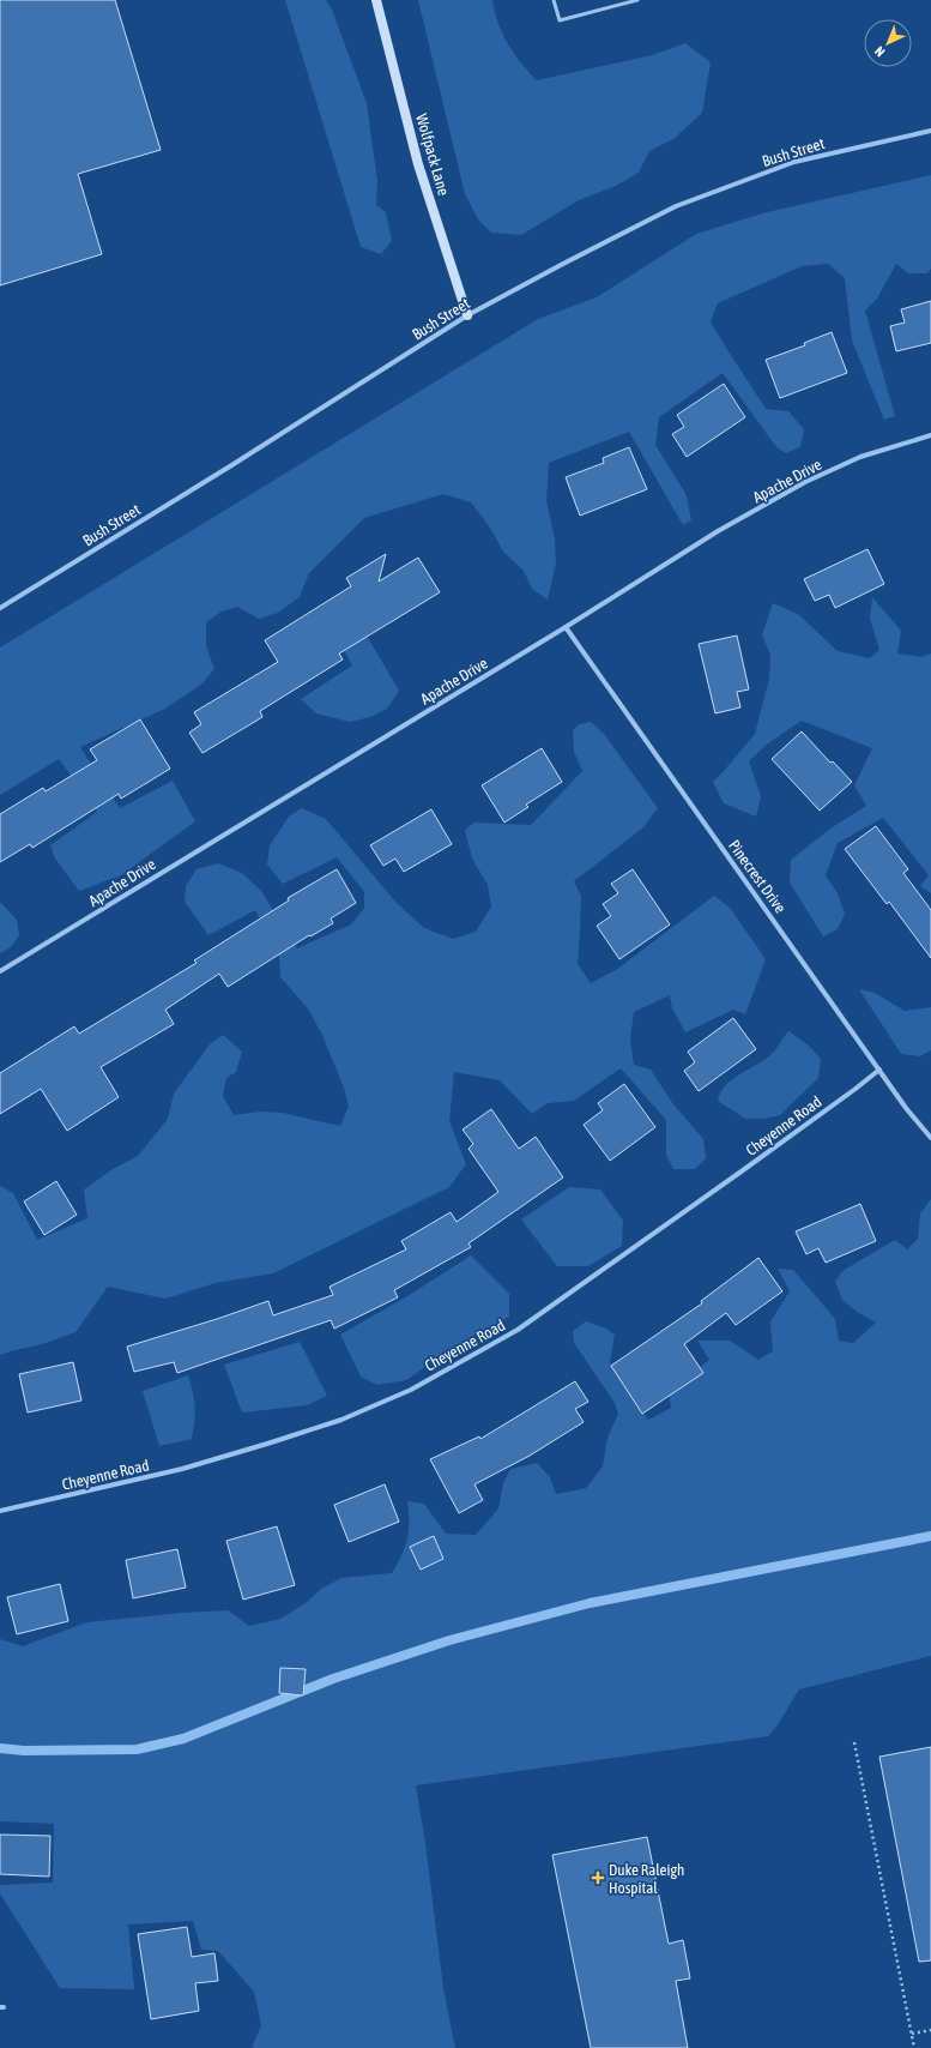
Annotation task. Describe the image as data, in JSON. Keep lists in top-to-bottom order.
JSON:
{
  "streets": {
    "street": [
      "Bush Street",
      "Wolfpack Lane",
      "Apache Drive",
      "Pinecrest Drive",
      "Cheyenne Road"
    ]
  },
  "crossings": [
    ["Bush Street", "Wolfpack Lane"],
    ["Apache Drive", "Pinecrest Drive"],
    ["Pinecrest Drive", "Cheyenne Road"]
  ],
  "places": {
    "health": ["Duke Raleigh Hospital"]
  },
  "north": "bottom left"
}
